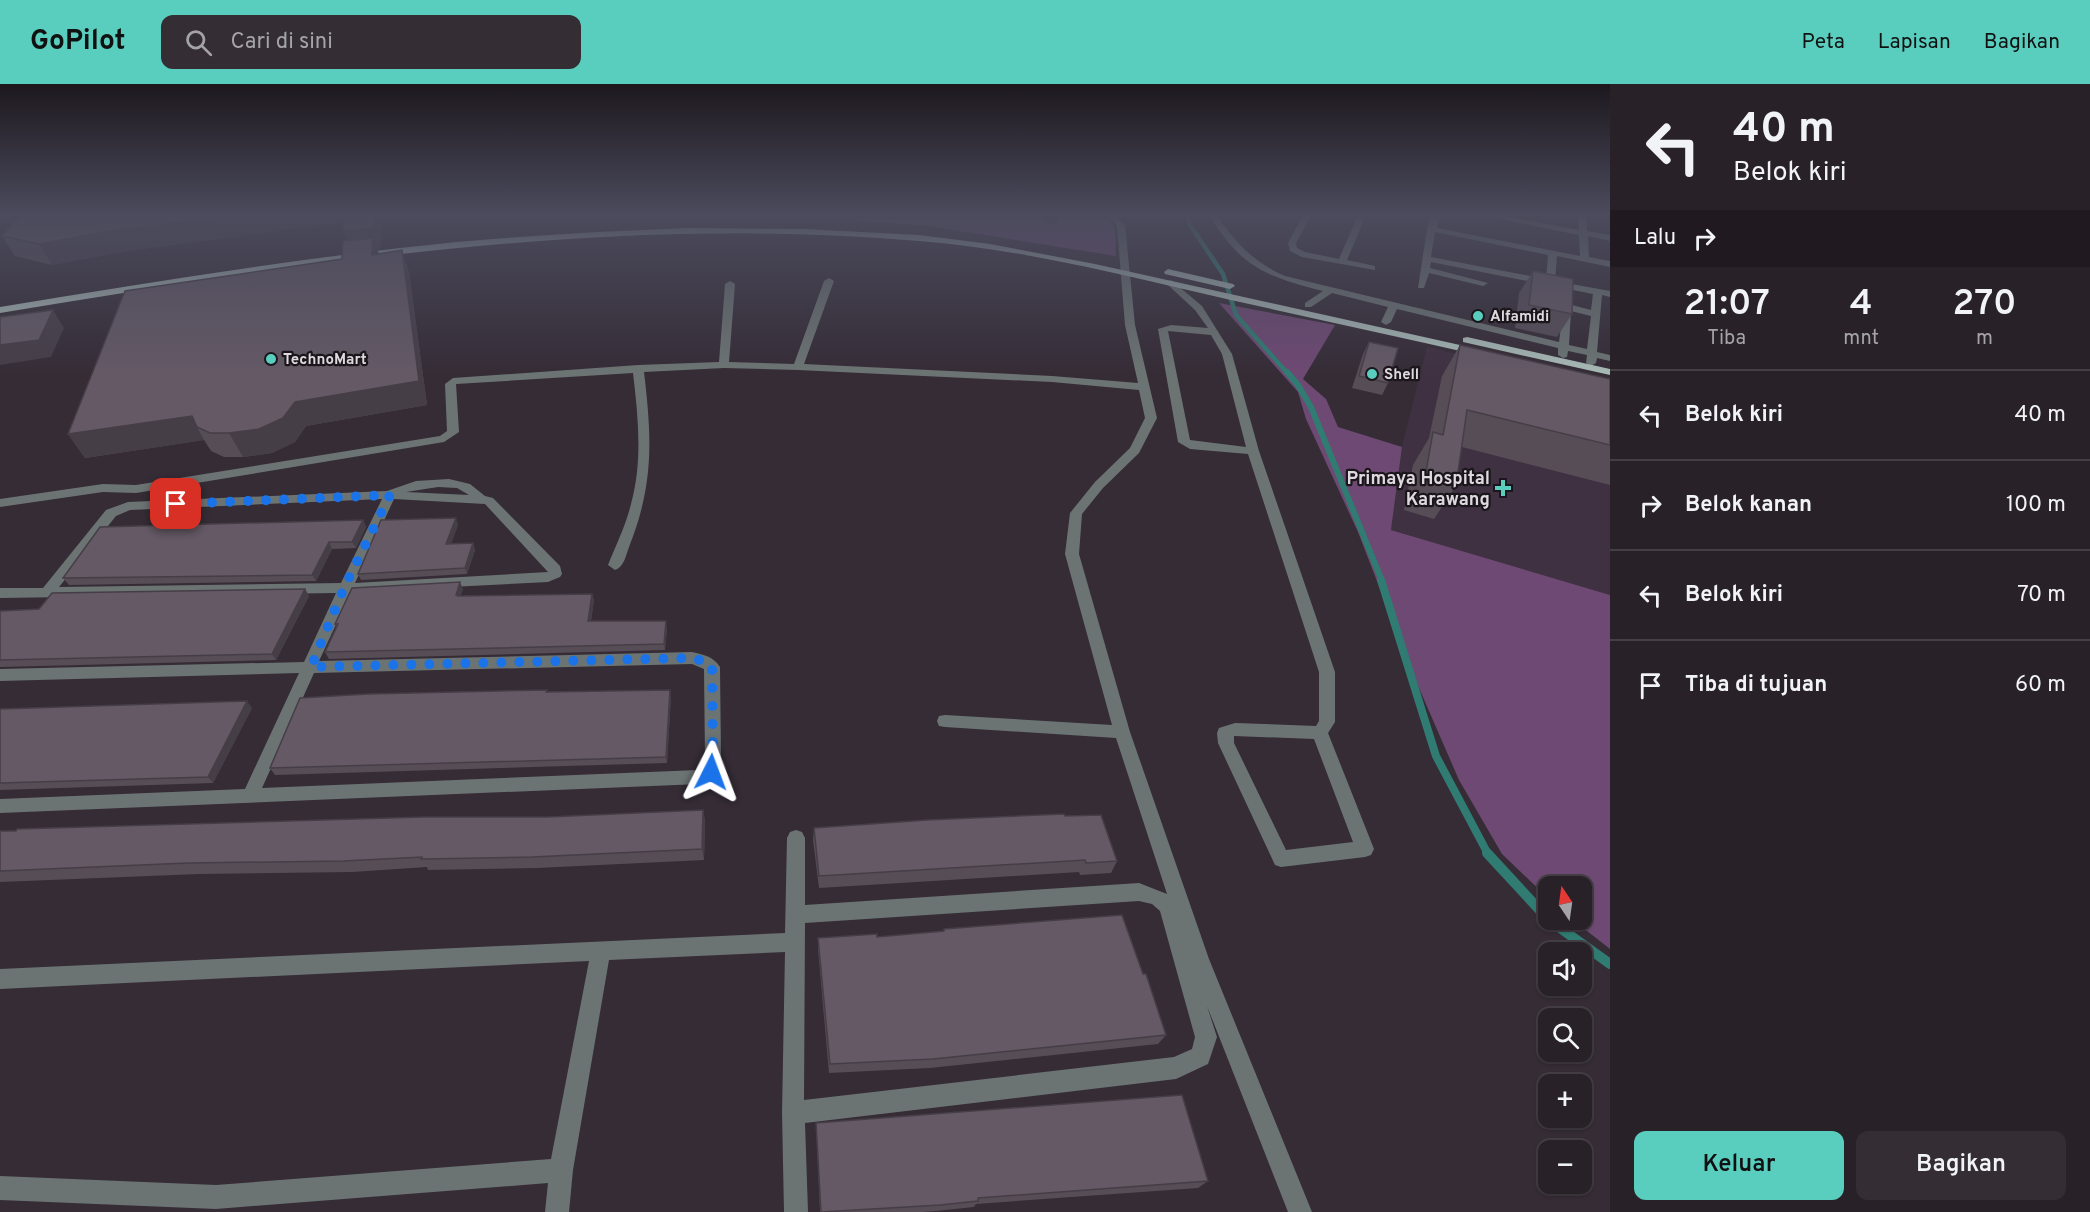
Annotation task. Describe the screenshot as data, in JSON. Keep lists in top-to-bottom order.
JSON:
{
  "places": {
    "other": ["Alfamidi", "TechnoMart", "Shell"],
    "health": ["Primaya Hospital Karawang"]
  },
  "north": "top",
  "page": {
    "header": "GoPilot",
    "search": "Cari di sini",
    "nav": ["Peta", "Lapisan", "Bagikan"],
    "turn": ["40 m", "Belok kiri"],
    "then": "Lalu",
    "eta": [
      "21:07",
      "Tiba",
      "4",
      "mnt",
      "270",
      "m"
    ],
    "list": [
      {
        "name": "Belok kiri",
        "value": "40 m"
      },
      {
        "name": "Belok kanan",
        "value": "100 m"
      },
      {
        "name": "Belok kiri",
        "value": "70 m"
      },
      {
        "name": "Tiba di tujuan",
        "value": "60 m"
      }
    ],
    "map_buttons": ["+", "−"],
    "buttons": ["Keluar", "Bagikan"]
  }
}
